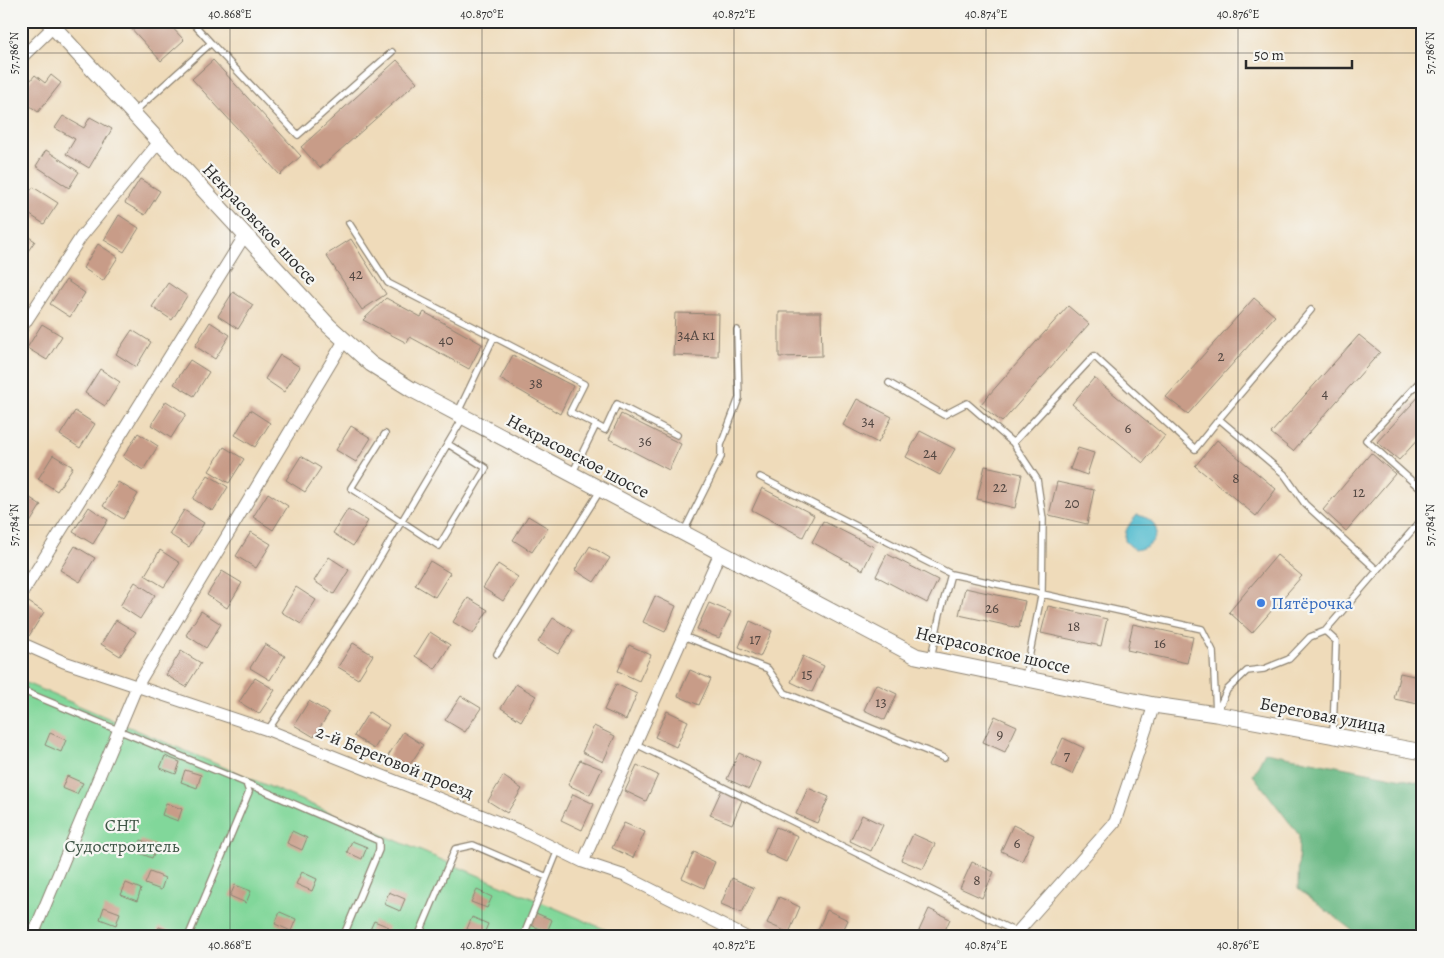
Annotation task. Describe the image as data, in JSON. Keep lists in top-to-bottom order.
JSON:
{
  "streets": {
    "main road": ["Некрасовское шоссе", "Береговая улица"],
    "street": ["2-й Береговой проезд"]
  },
  "crossings": [
    ["Некрасовское шоссе", "Береговая улица"]
  ],
  "parks": ["СНТ Судостроитель"],
  "places": ["Пятёрочка"],
  "house_numbers": [
    "42",
    "34А к1",
    "40",
    "2",
    "38",
    "4",
    "34",
    "6",
    "36",
    "24",
    "8",
    "22",
    "12",
    "20",
    "26",
    "18",
    "17",
    "16",
    "15",
    "13",
    "9",
    "7",
    "6",
    "8"
  ],
  "scale_bar": "50 m",
  "coordinates": [
    "40.868°E",
    "40.870°E",
    "40.872°E",
    "40.874°E",
    "40.876°E",
    "57.786°N",
    "57.784°N"
  ]
}
